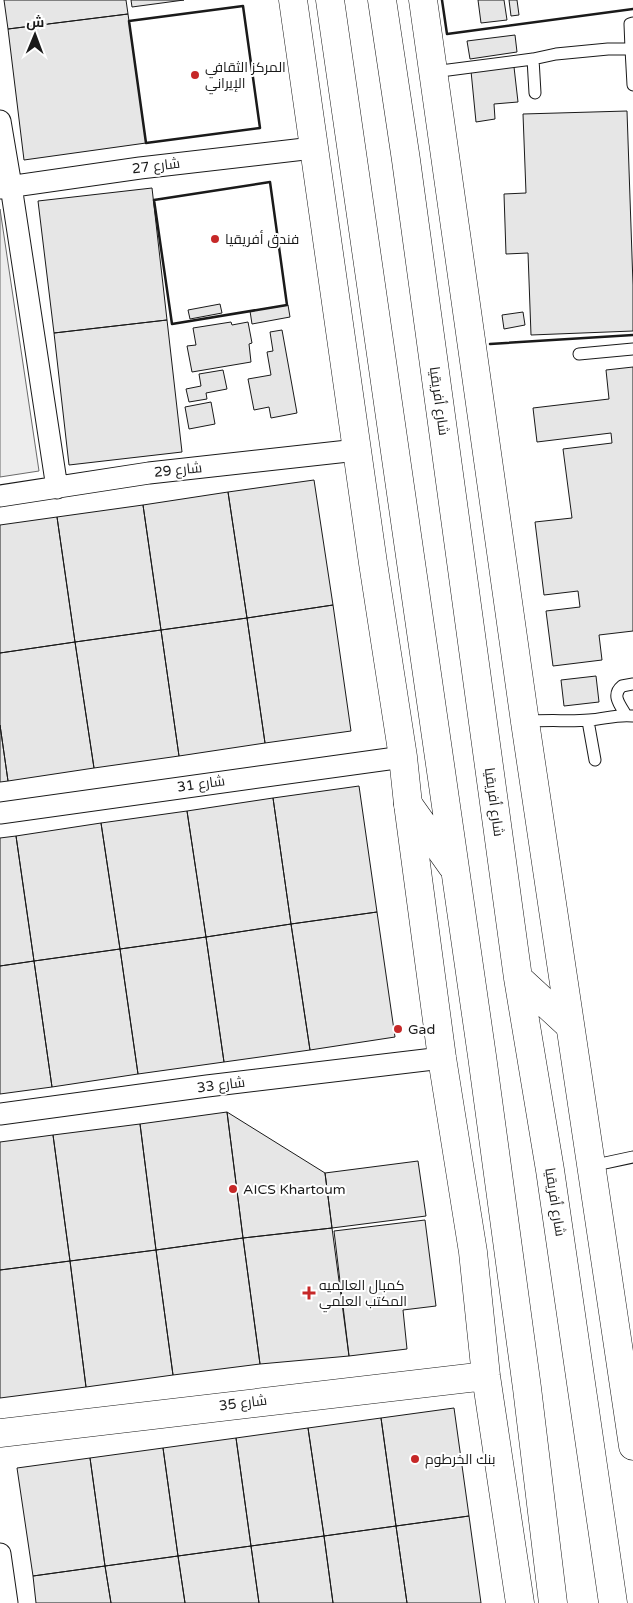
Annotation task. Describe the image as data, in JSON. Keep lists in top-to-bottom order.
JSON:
{
  "streets": {
    "main road": ["شارع أفريقيا", "شارع 35"],
    "street": [
      "شارع 27",
      "شارع 29",
      "شارع 31",
      "شارع 33"
    ]
  },
  "places": {
    "other": [
      "المركز الثقافي الإيراني",
      "فندق أفريقيا",
      "Gad",
      "AICS Khartoum",
      "بنك الخرطوم"
    ],
    "health": ["كمبال العالميه المكتب العلمي"]
  },
  "north": "top"
}
